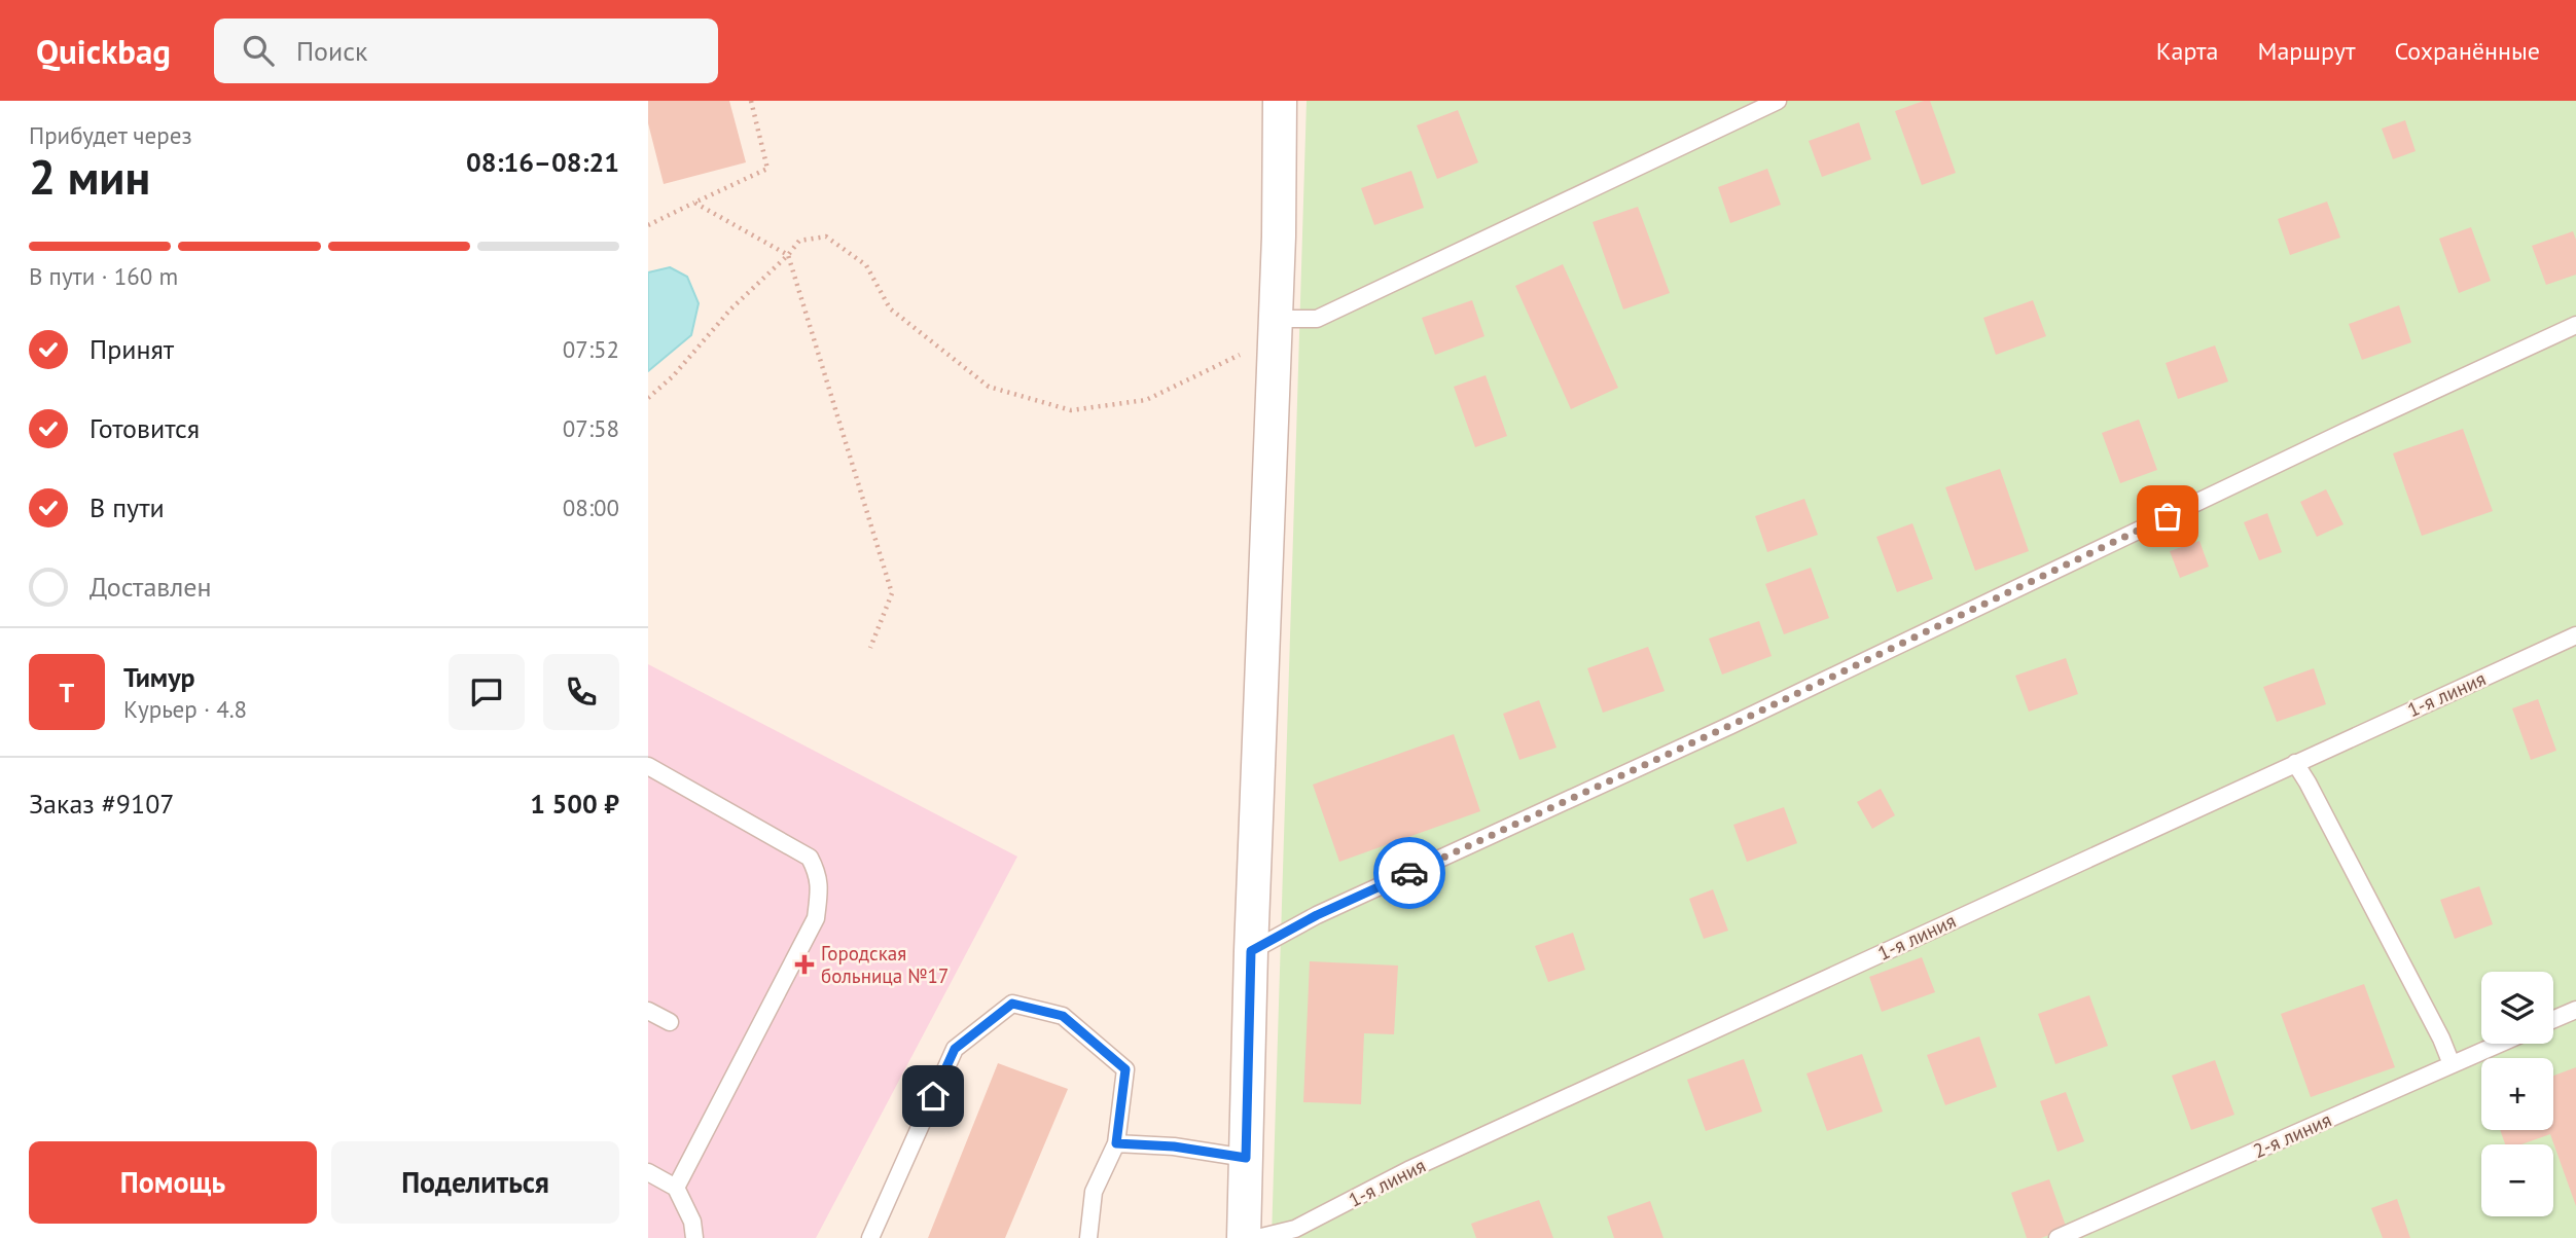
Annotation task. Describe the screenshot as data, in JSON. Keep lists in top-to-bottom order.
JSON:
{
  "streets": {
    "lane": ["1-я линия", "2-я линия"]
  },
  "places": {
    "health": ["Городская больница №17"]
  },
  "page": {
    "header": "Quickbag",
    "search": "Поиск",
    "nav": ["Карта", "Маршрут", "Сохранённые"],
    "heading": ["2 мин", "Прибудет через", "08:16–08:21"],
    "panel": [
      "Тимур",
      "Курьер · 4.8",
      "Заказ #9107",
      "1 500 ₽"
    ],
    "bar": "В пути · 160 m",
    "list": [
      ["Принят", "07:52"],
      ["Готовится", "07:58"],
      ["В пути", "08:00"],
      "Доставлен"
    ],
    "round": "Т",
    "map_buttons": ["+", "−"],
    "buttons": ["Помощь", "Поделиться"]
  }
}
